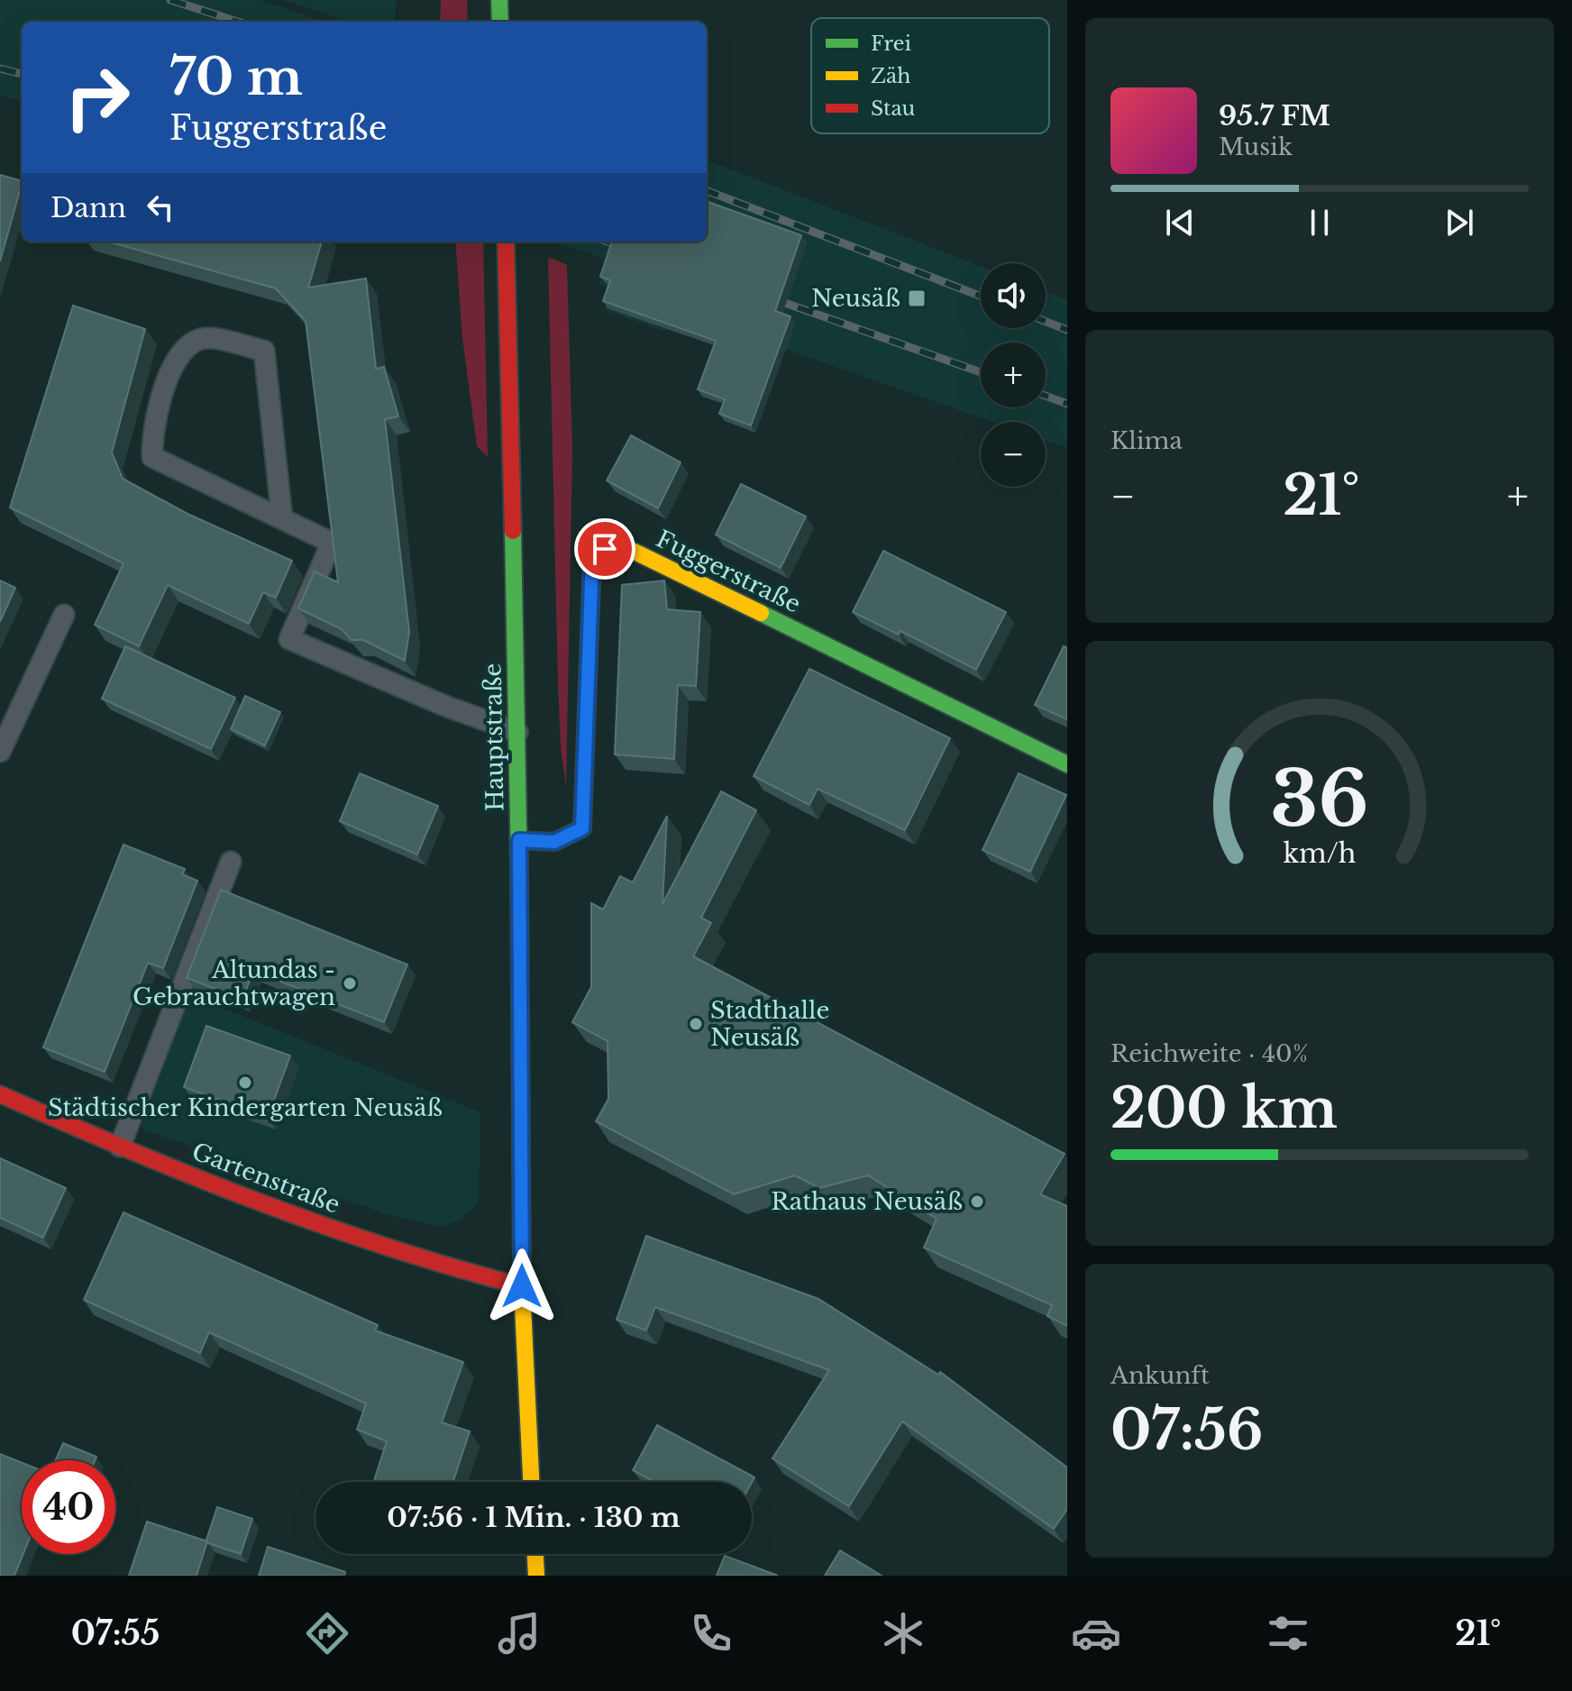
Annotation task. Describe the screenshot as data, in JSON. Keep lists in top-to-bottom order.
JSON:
{
  "streets": {
    "street": ["Fuggerstraße", "Hauptstraße", "Gartenstraße"]
  },
  "crossings": [
    ["Fuggerstraße", "Hauptstraße"],
    ["Hauptstraße", "Gartenstraße"]
  ],
  "places": {
    "transit": ["Neusäß"],
    "other": [
      "Altundas - Gebrauchtwagen",
      "Stadthalle Neusäß",
      "Städtischer Kindergarten Neusäß",
      "Rathaus Neusäß"
    ]
  },
  "legend": ["Frei", "Zäh", "Stau"],
  "page": {
    "turn": ["70 m", "Fuggerstraße"],
    "song": ["95.7 FM", "Musik"],
    "then": "Dann",
    "map_buttons": ["+", "−"],
    "tile": [
      "Klima",
      ["Reichweite · 40%", "200 km"],
      ["Ankunft", "07:56"]
    ],
    "heat": ["−", "21°", "+"],
    "limit": "40",
    "trip": "07:56 · 1 Min. · 130 m",
    "tabs": ["07:55", "21°"],
    "gauge": ["36", "km/h"]
  }
}
